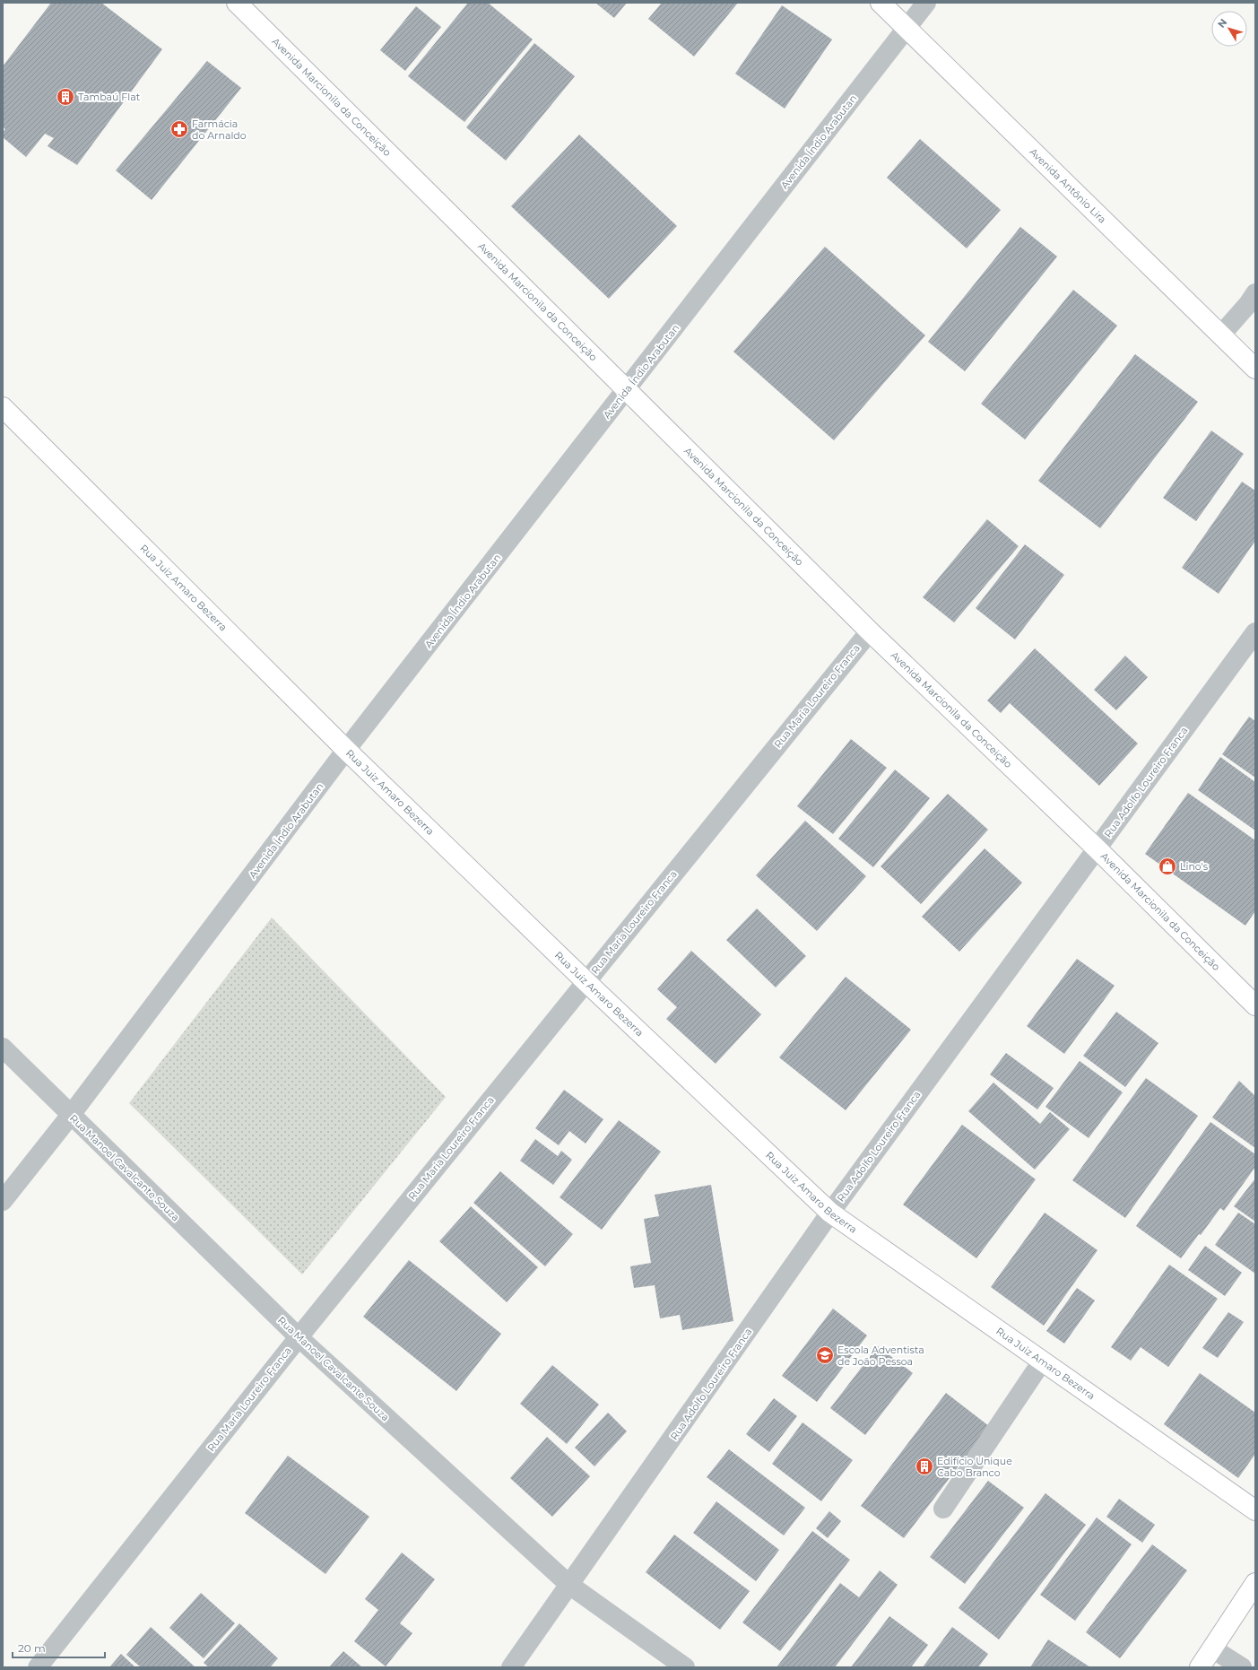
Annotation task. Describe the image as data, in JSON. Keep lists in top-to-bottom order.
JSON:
{
  "streets": {
    "main road": ["Avenida Marcionila da Conceição", "Avenida Antônio Lira", "Rua Juiz Amaro Bezerra"],
    "street": [
      "Avenida Índio Arabutan",
      "Rua Maria Loureiro Franca",
      "Rua Adolfo Loureiro Franca",
      "Rua Manoel Cavalcante Souza"
    ]
  },
  "crossings": [
    ["Avenida Marcionila da Conceição", "Avenida Índio Arabutan"],
    ["Avenida Marcionila da Conceição", "Rua Maria Loureiro Franca"],
    ["Avenida Marcionila da Conceição", "Rua Adolfo Loureiro Franca"],
    ["Avenida Índio Arabutan", "Avenida Antônio Lira"],
    ["Avenida Índio Arabutan", "Rua Juiz Amaro Bezerra"],
    ["Avenida Índio Arabutan", "Rua Manoel Cavalcante Souza"],
    ["Rua Juiz Amaro Bezerra", "Rua Maria Loureiro Franca"],
    ["Rua Juiz Amaro Bezerra", "Rua Adolfo Loureiro Franca"],
    ["Rua Maria Loureiro Franca", "Rua Manoel Cavalcante Souza"],
    ["Rua Adolfo Loureiro Franca", "Rua Manoel Cavalcante Souza"]
  ],
  "places": {
    "building": ["Tambaú Flat", "Edifício Unique Cabo Branco"],
    "pharmacy": ["Farmácia do Arnaldo"],
    "shop": ["Lino's"],
    "school or university": ["Escola Adventista de João Pessoa"]
  },
  "scale_bar": "20 m",
  "north": "top left"
}
